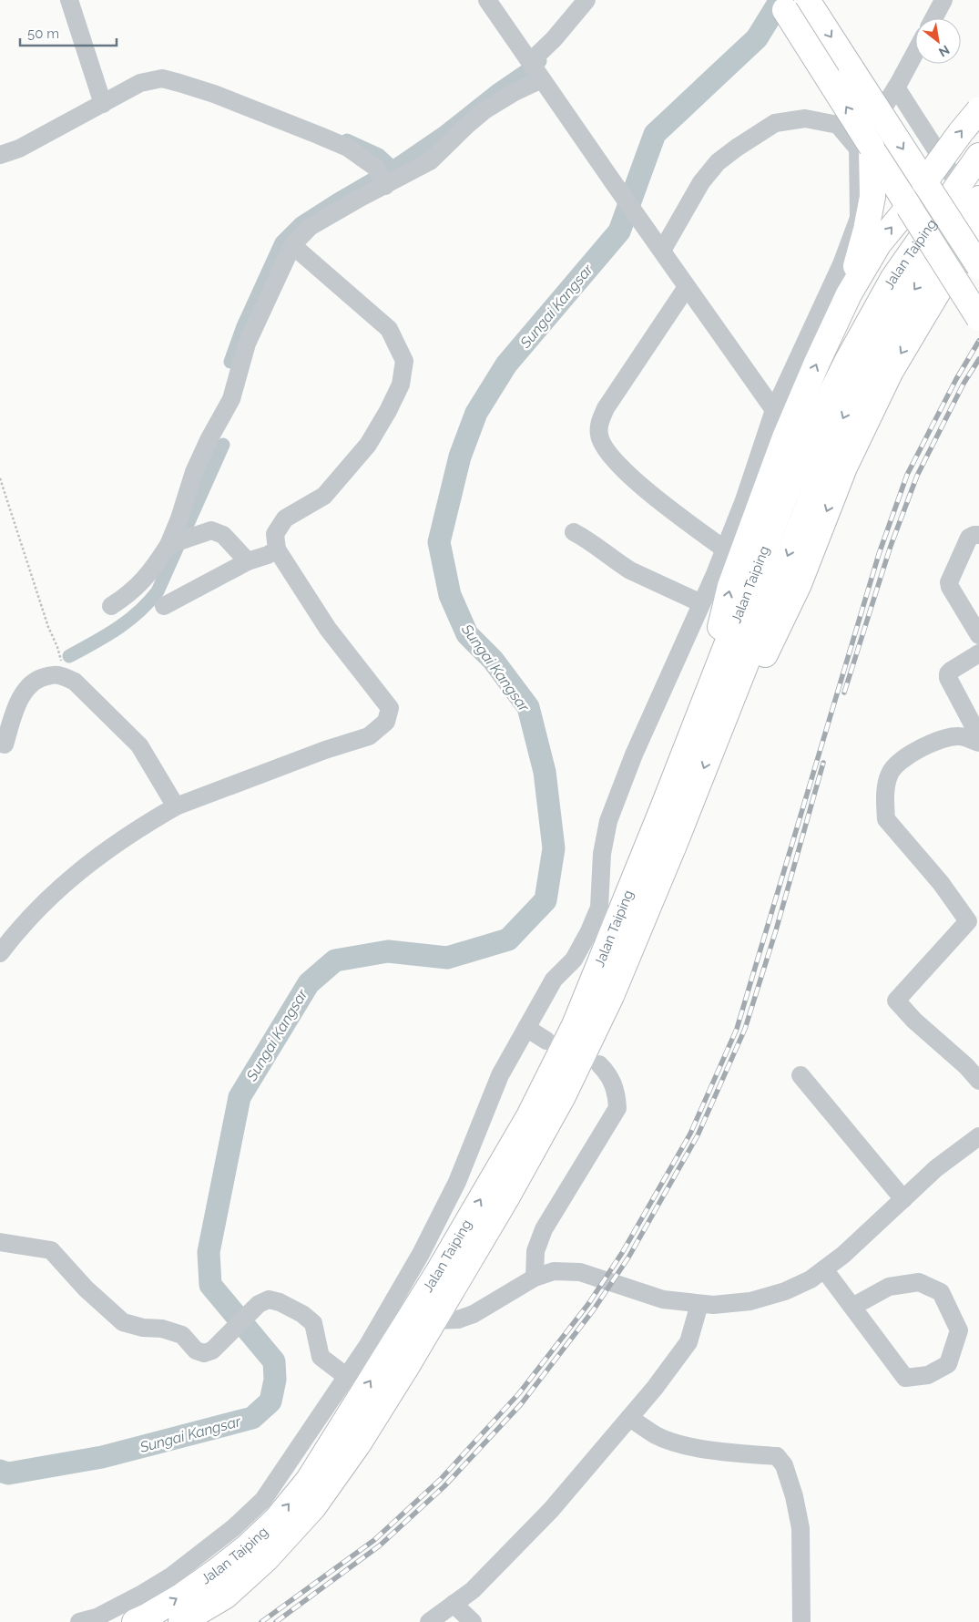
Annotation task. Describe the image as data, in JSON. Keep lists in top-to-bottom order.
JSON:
{
  "streets": {
    "highway": ["Jalan Taiping"]
  },
  "water": ["Sungai Kangsar"],
  "scale_bar": "50 m",
  "north": "bottom right"
}
